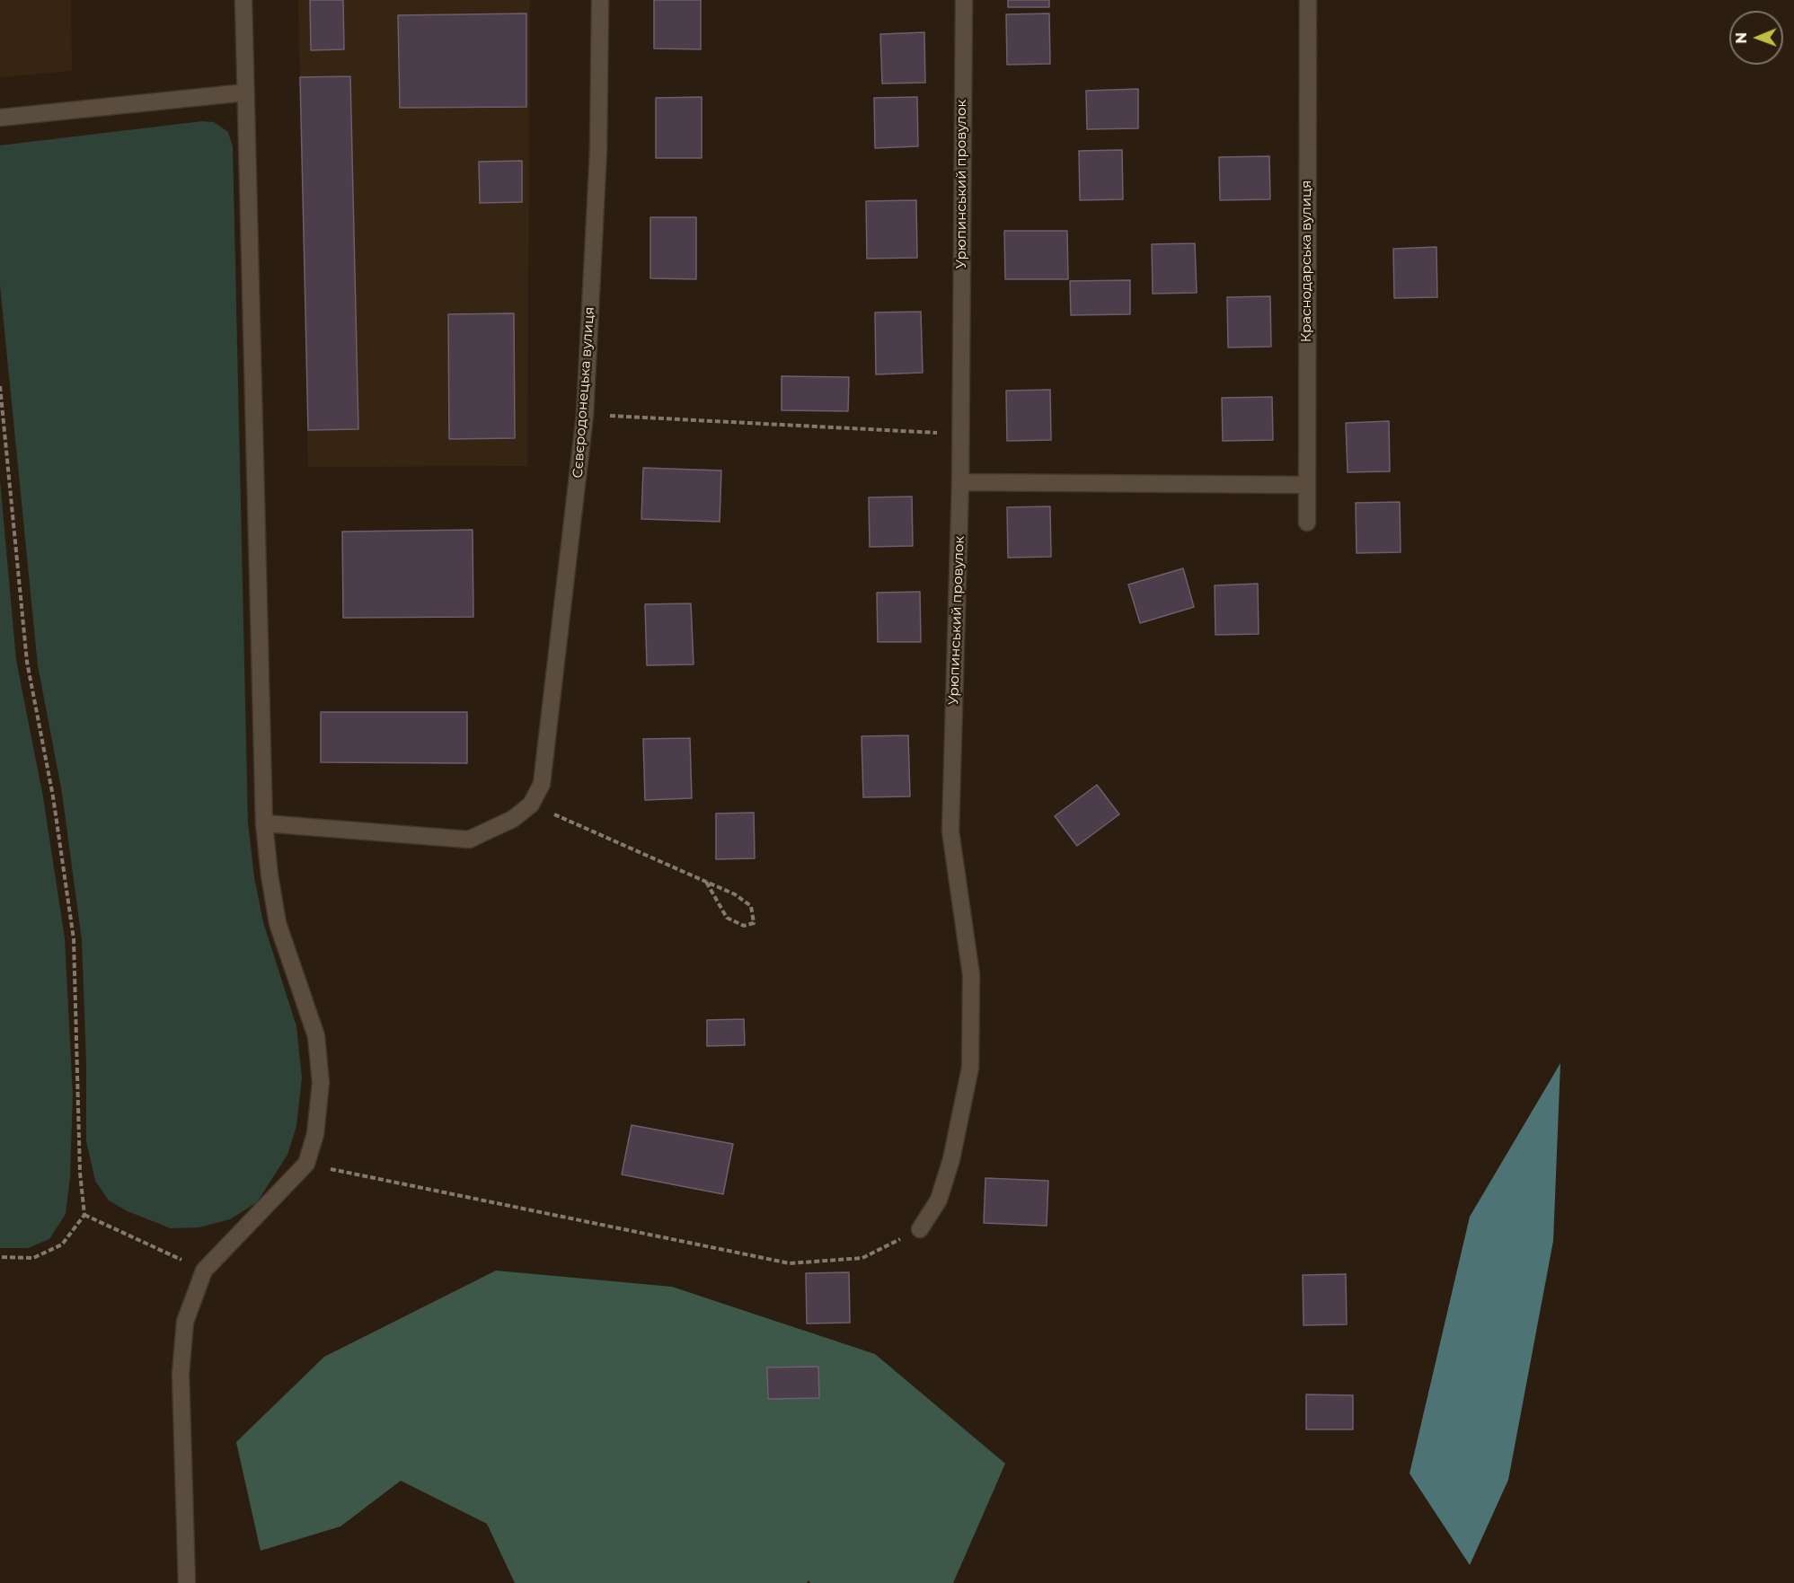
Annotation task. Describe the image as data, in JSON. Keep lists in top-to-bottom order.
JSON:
{
  "streets": {
    "street": ["Урюпинський провулок", "Краснодарська вулиця", "Сєвєродонецька вулиця"]
  },
  "north": "left"
}
